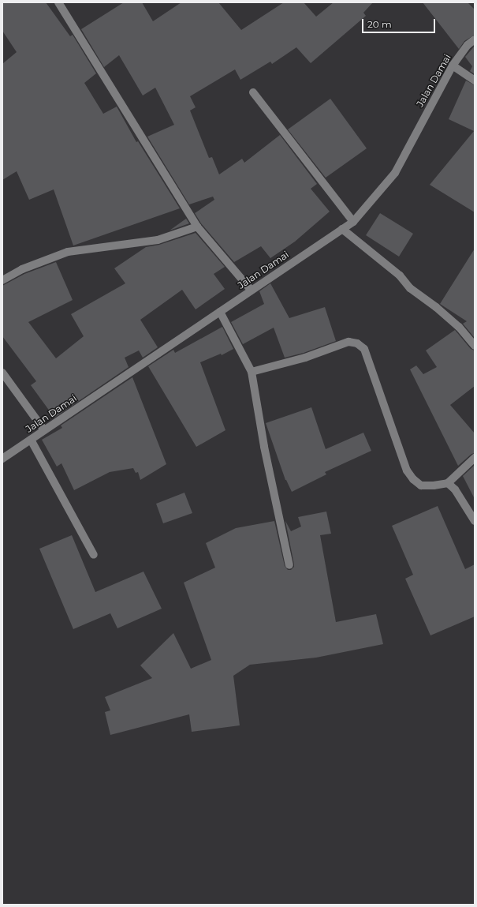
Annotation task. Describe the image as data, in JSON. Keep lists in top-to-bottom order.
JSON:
{
  "streets": {
    "street": ["Jalan Damai"]
  },
  "scale_bar": "20 m"
}
